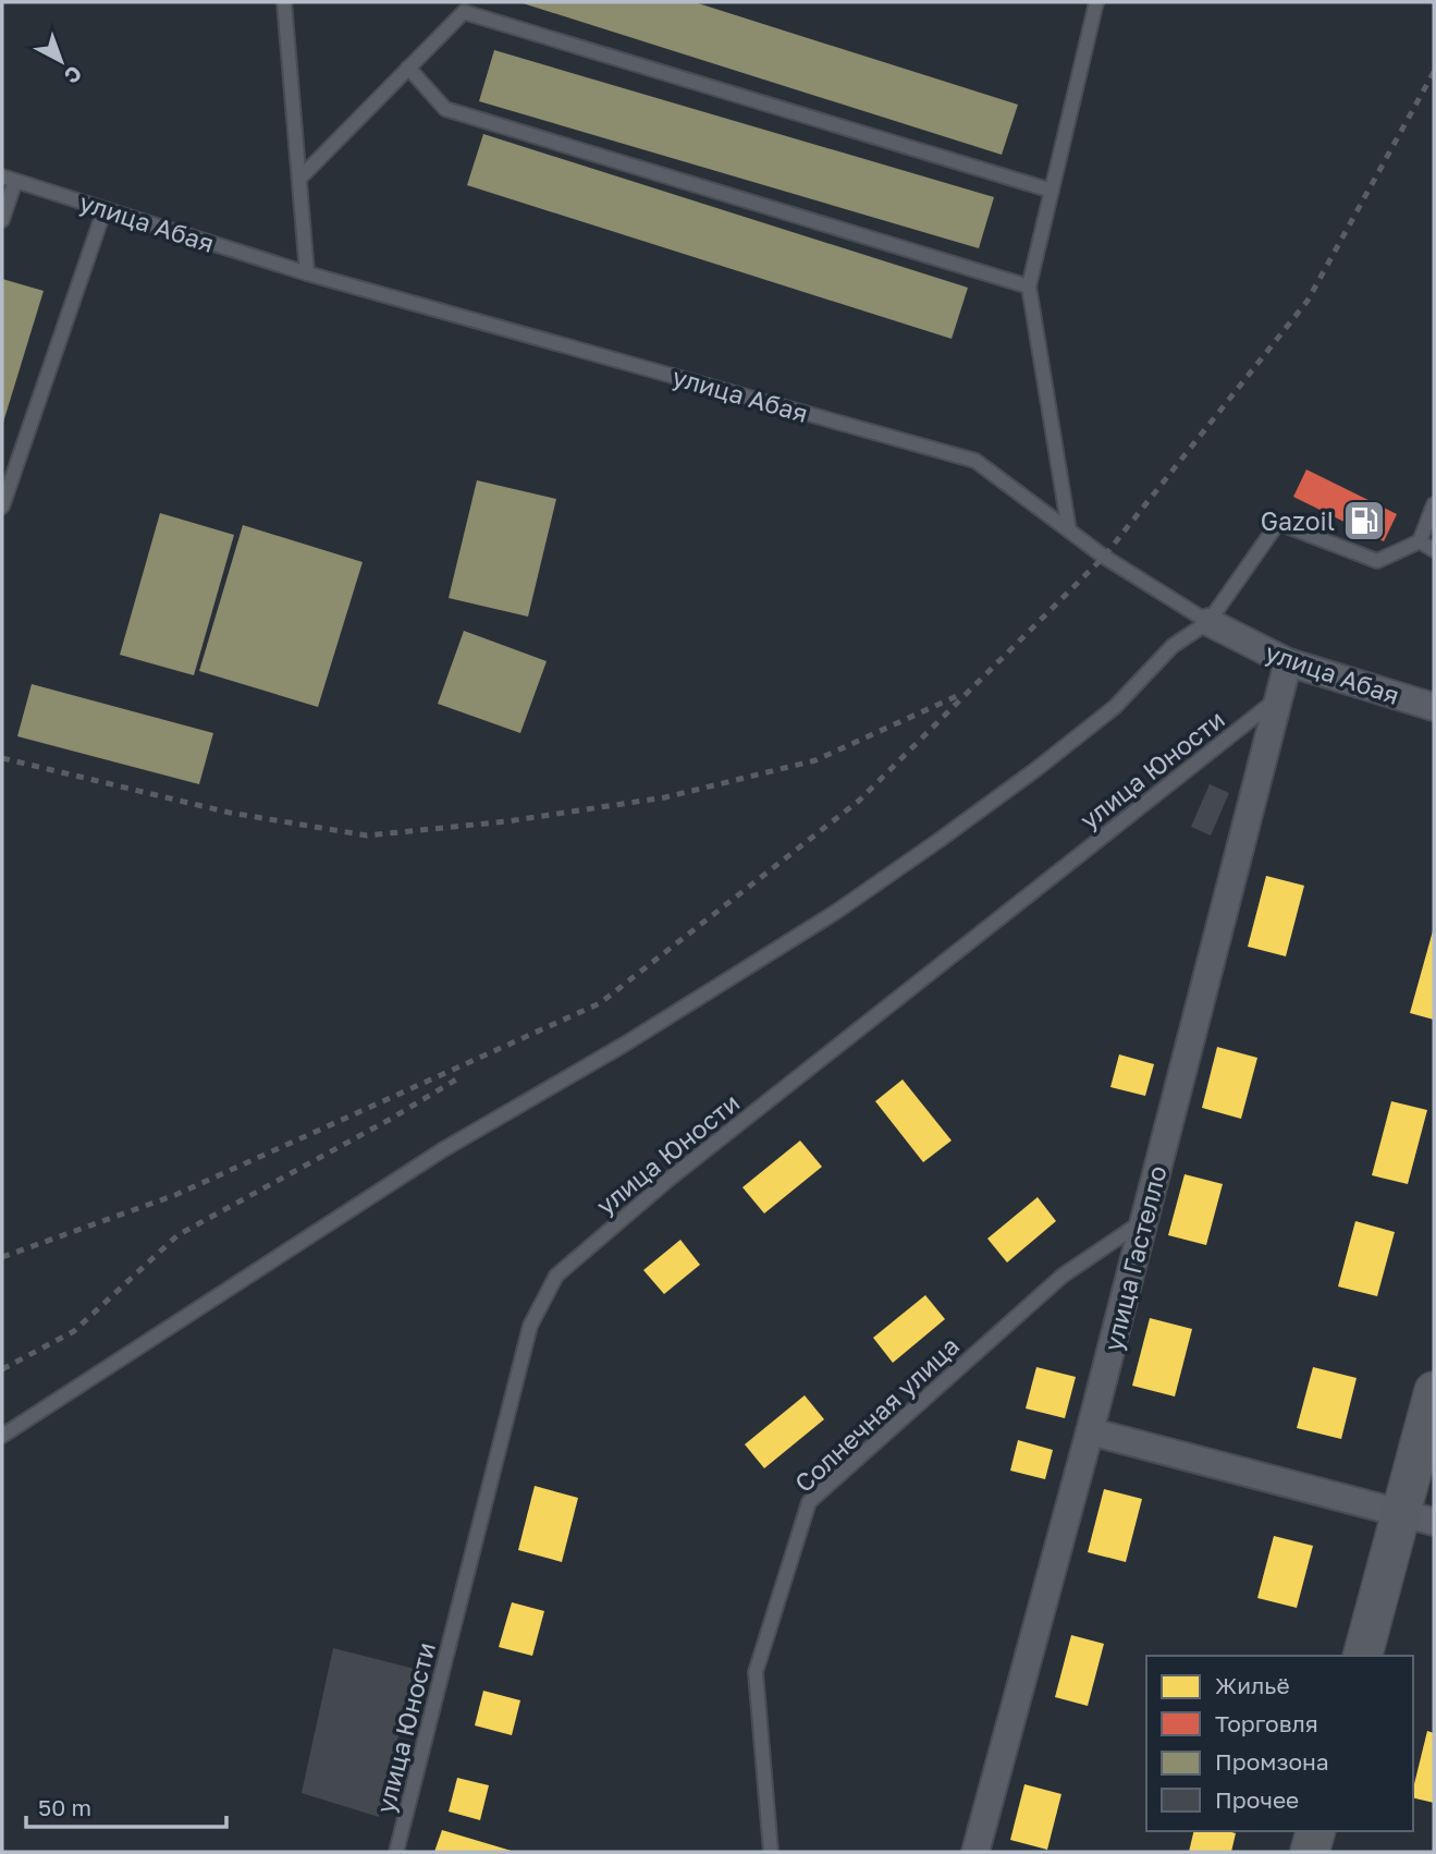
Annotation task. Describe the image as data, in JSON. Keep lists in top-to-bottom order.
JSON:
{
  "streets": {
    "street": ["улица Абая", "улица Гастелло"],
    "lane": ["улица Юности", "Солнечная улица"]
  },
  "crossings": [
    ["улица Абая", "улица Гастелло"],
    ["улица Юности", "улица Гастелло"],
    ["улица Гастелло", "Солнечная улица"]
  ],
  "places": {
    "fuel station": ["Gazoil"]
  },
  "legend": [
    "Жильё",
    "Торговля",
    "Промзона",
    "Прочее"
  ],
  "scale_bar": "50 m",
  "north": "bottom right"
}
